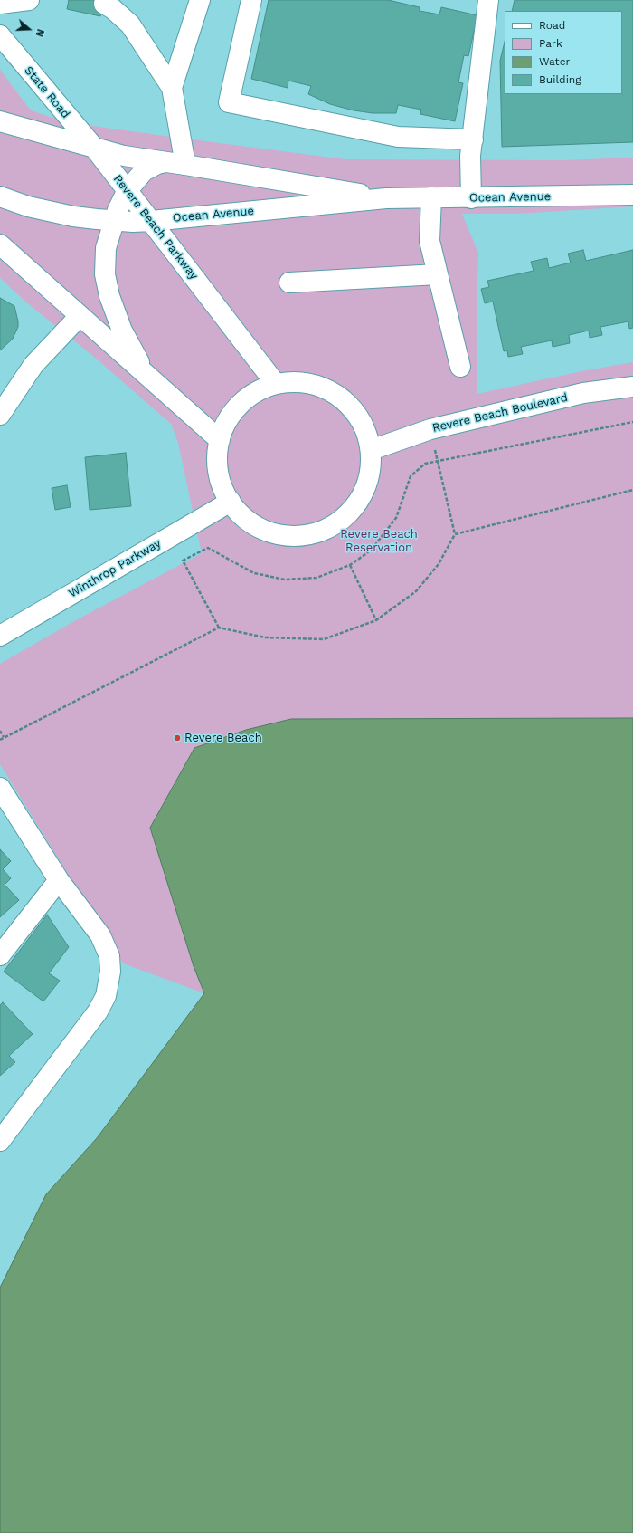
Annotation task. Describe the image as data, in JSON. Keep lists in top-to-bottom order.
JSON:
{
  "streets": {
    "main road": [
      "State Road",
      "Ocean Avenue",
      "Revere Beach Parkway",
      "Revere Beach Boulevard",
      "Winthrop Parkway"
    ]
  },
  "crossings": [
    ["State Road", "Ocean Avenue"],
    ["State Road", "Revere Beach Parkway"],
    ["Ocean Avenue", "Revere Beach Parkway"]
  ],
  "parks": ["Revere Beach Reservation"],
  "places": ["Revere Beach"],
  "legend": [
    "Road",
    "Park",
    "Water",
    "Building"
  ],
  "north": "right"
}
